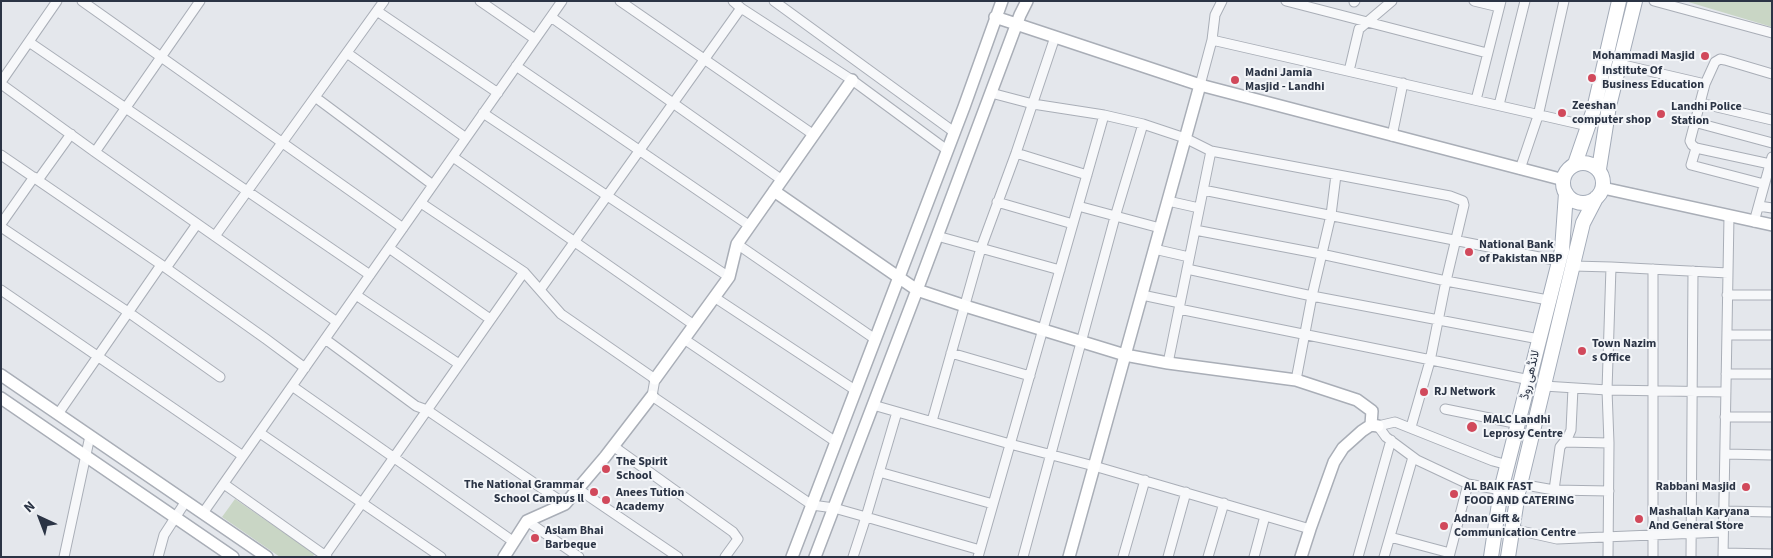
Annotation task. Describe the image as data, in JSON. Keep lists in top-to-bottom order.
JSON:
{
  "streets": {
    "main road": ["لانڈھی روڈ"]
  },
  "places": [
    "Mohammadi Masjid",
    "Institute Of Business Education",
    "Madni Jamia Masjid - Landhi",
    "Zeeshan computer shop",
    "Landhi Police Station",
    "National Bank of Pakistan NBP",
    "Town Nazim s Office",
    "RJ Network",
    "MALC Landhi Leprosy Centre",
    "The Spirit School",
    "Rabbani Masjid",
    "The National Grammar School Campus ll",
    "AL BAIK FAST FOOD AND CATERING",
    "Anees Tution Academy",
    "Mashallah Karyana And General Store",
    "Adnan Gift & Communication Centre",
    "Aslam Bhai Barbeque"
  ],
  "north": "top left"
}
